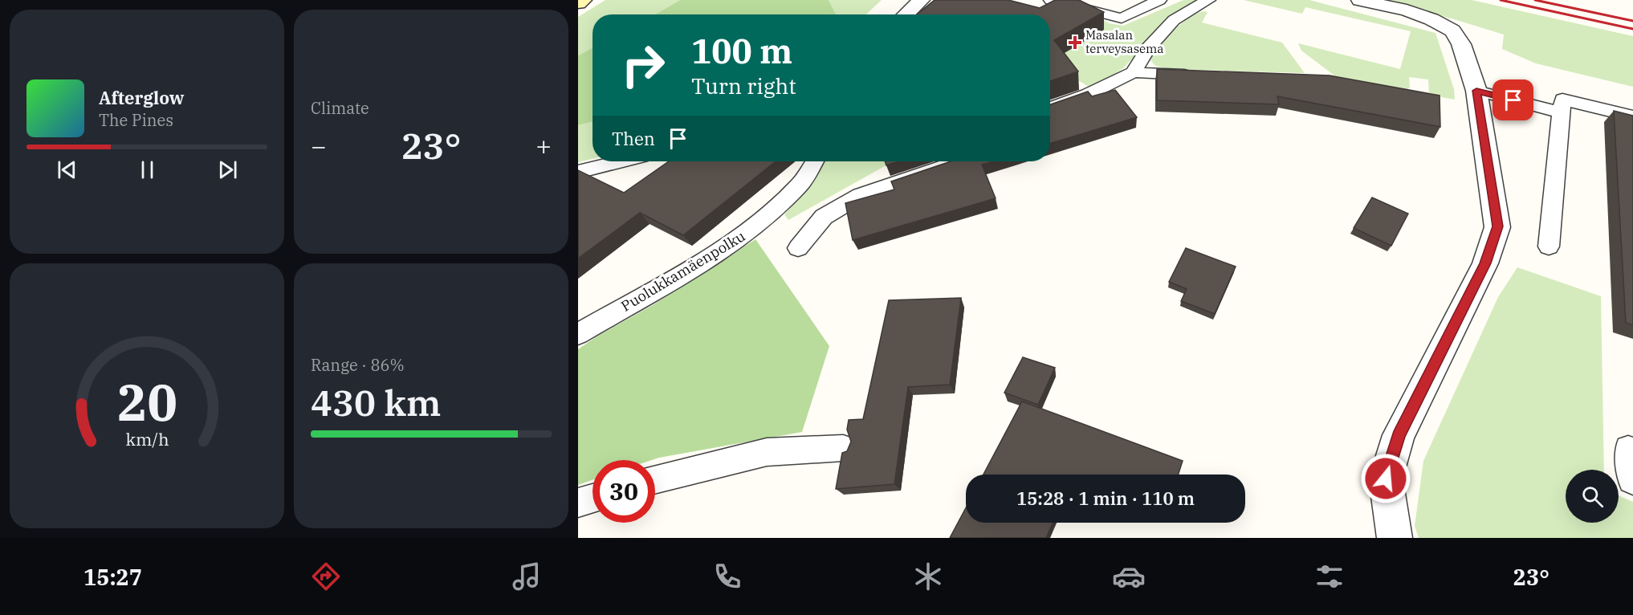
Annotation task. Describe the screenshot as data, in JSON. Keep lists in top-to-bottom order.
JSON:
{
  "streets": {
    "lane": ["Puolukkamäenpolku"]
  },
  "places": {
    "health": ["Masalan terveysasema"]
  },
  "page": {
    "tile": [
      "Climate",
      ["Range · 86%", "430 km"]
    ],
    "turn": ["100 m", "Turn right"],
    "song": ["Afterglow", "The Pines"],
    "then": "Then",
    "heat": ["−", "23°", "+"],
    "limit": "30",
    "trip": "15:28 · 1 min · 110 m",
    "tabs": ["15:27", "23°"],
    "gauge": ["20", "km/h"]
  }
}
